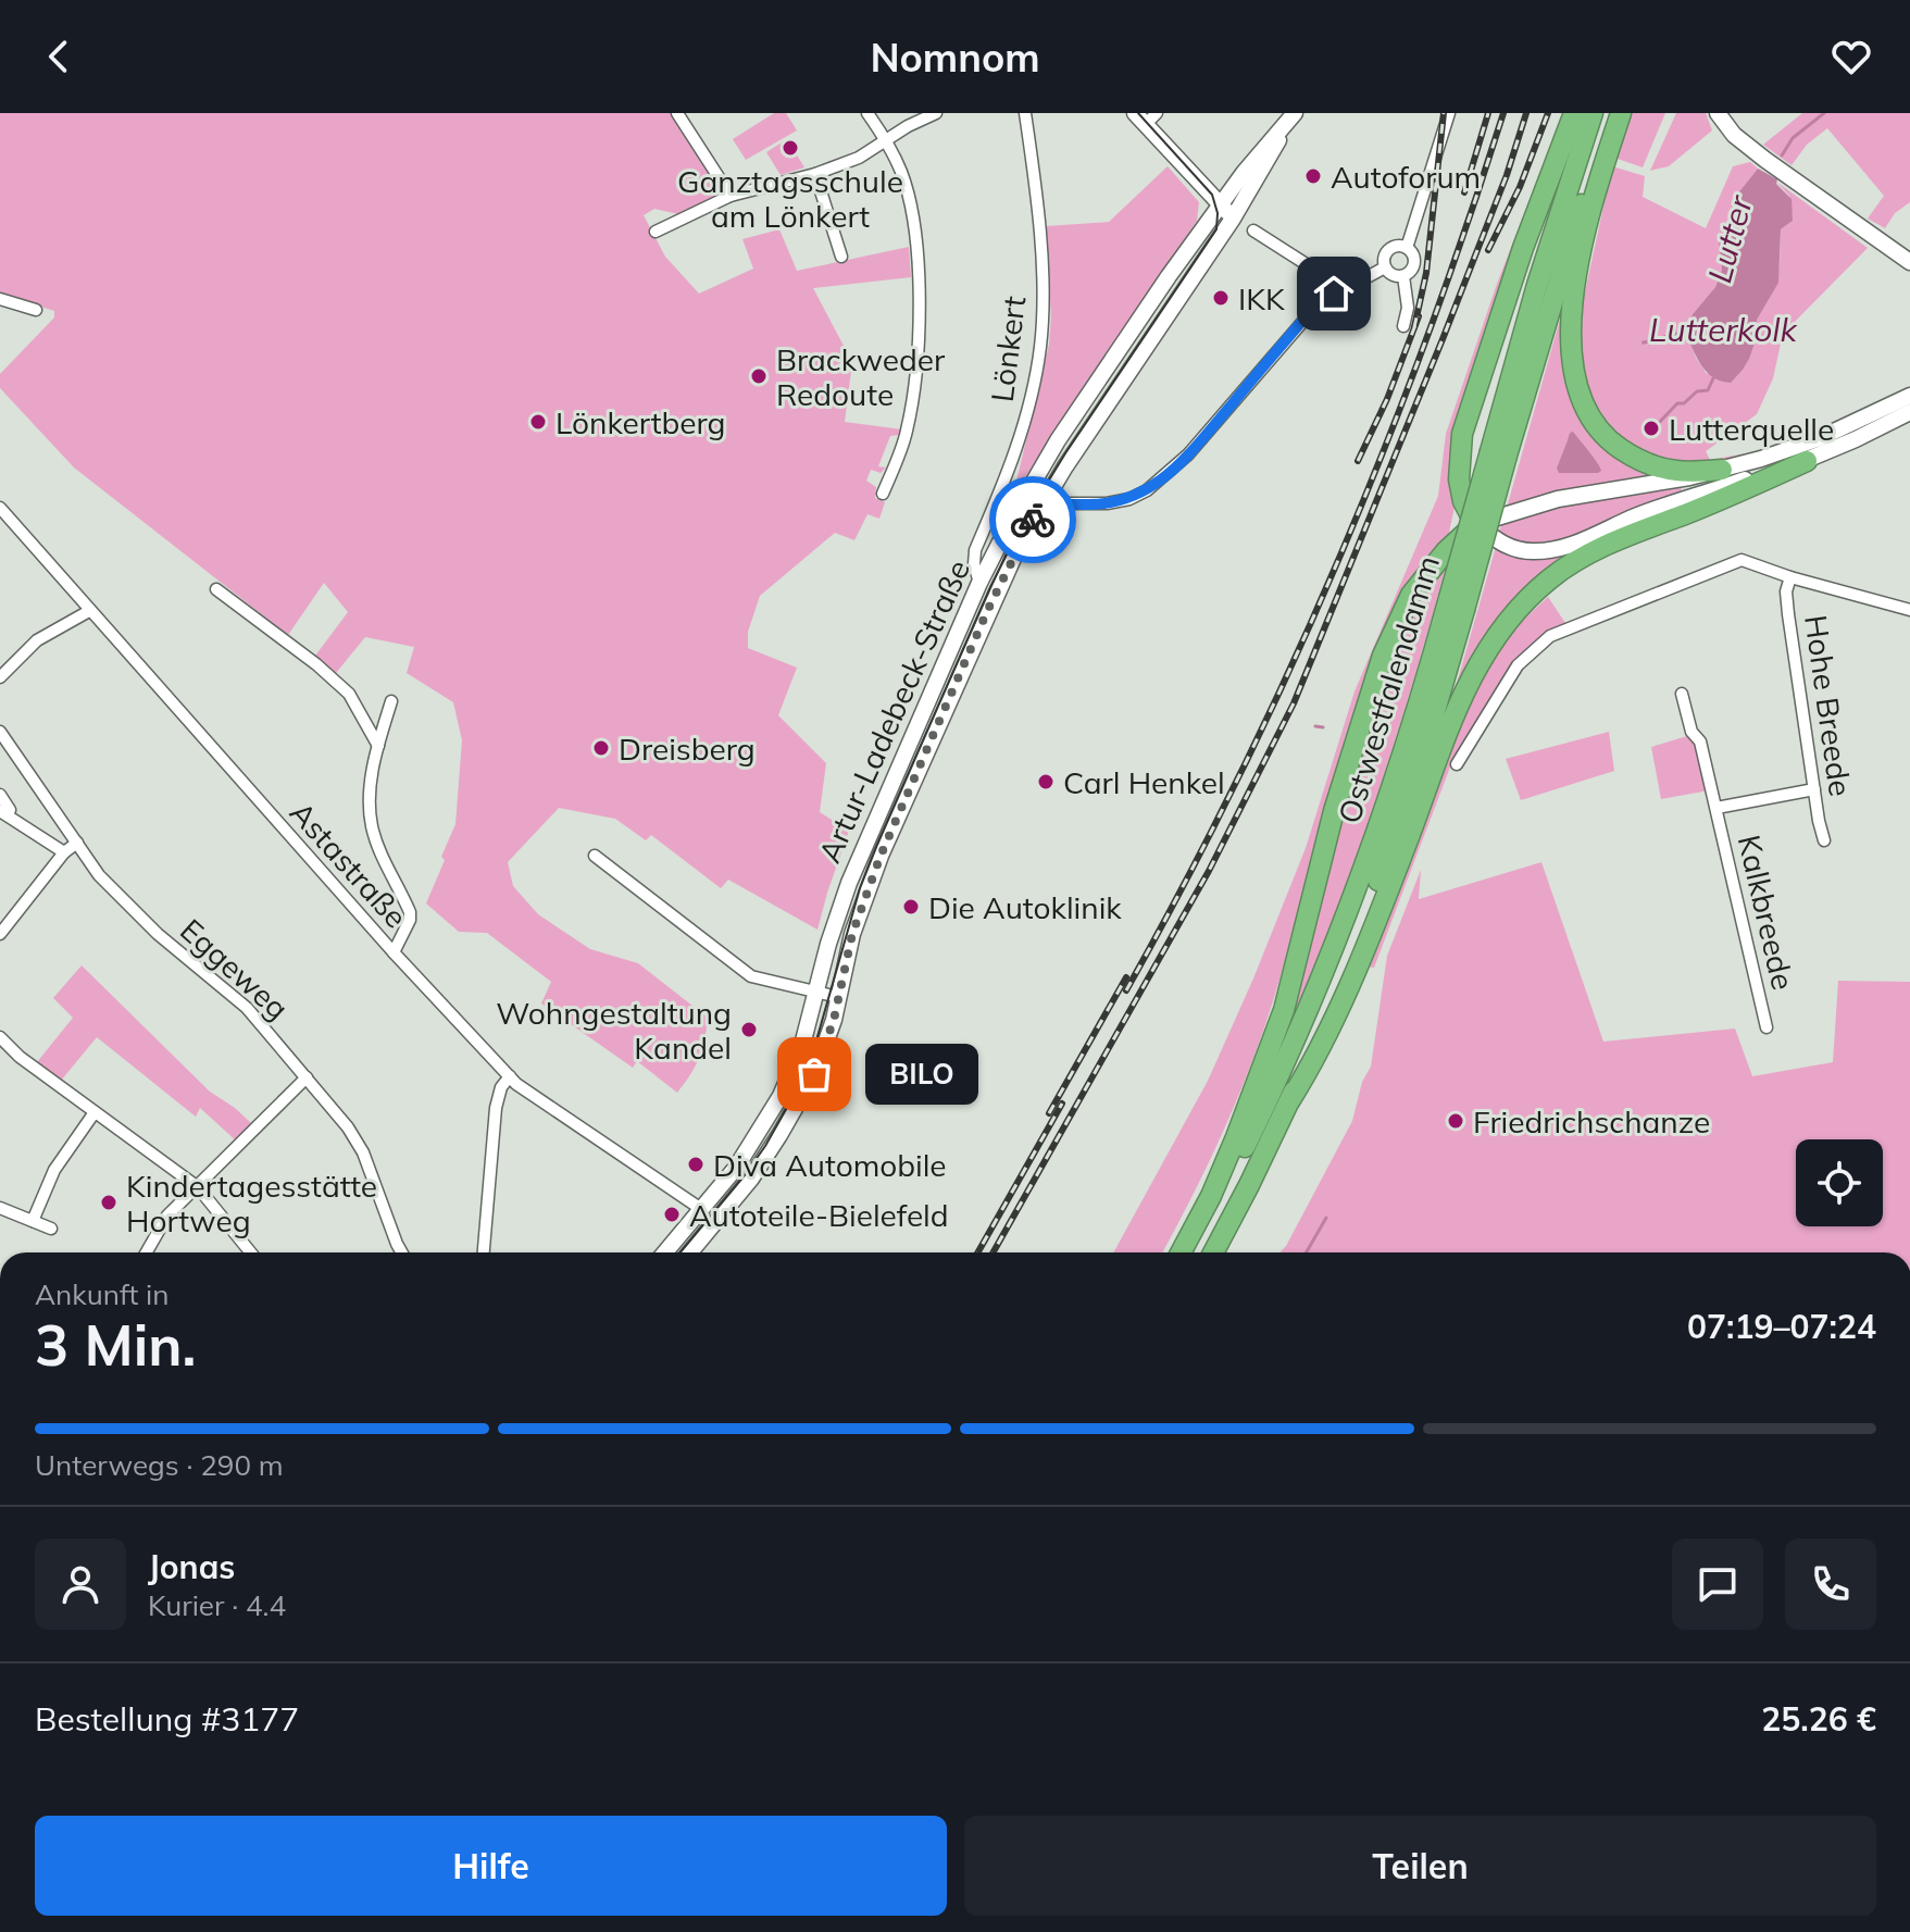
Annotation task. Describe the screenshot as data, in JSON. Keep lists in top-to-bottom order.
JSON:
{
  "streets": {
    "highway": ["Ostwestfalendamm"],
    "street": [
      "Lönkert",
      "Hohe Breede",
      "Artur-Ladebeck-Straße",
      "Astastraße",
      "Kalkbreede",
      "Eggeweg"
    ]
  },
  "crossings": [
    ["Lönkert", "Artur-Ladebeck-Straße"],
    ["Hohe Breede", "Kalkbreede"],
    ["Artur-Ladebeck-Straße", "Astastraße"]
  ],
  "water": ["Lutter", "Lutterkolk"],
  "places": [
    "Ganztagsschule am Lönkert",
    "Autoforum",
    "IKK",
    "Brackweder Redoute",
    "Lönkertberg",
    "Lutterquelle",
    "Dreisberg",
    "Carl Henkel",
    "Die Autoklinik",
    "Wohngestaltung Kandel",
    "BILO",
    "Friedrichschanze",
    "Diva Automobile",
    "Kindertagesstätte Hortweg",
    "Autoteile-Bielefeld"
  ],
  "page": {
    "header": "Nomnom",
    "bubble": "BILO",
    "heading": ["3 Min.", "Ankunft in", "07:19–07:24"],
    "panel": [
      "Jonas",
      "Kurier · 4.4",
      "Bestellung #3177",
      "25.26 €"
    ],
    "bar": "Unterwegs · 290 m",
    "buttons": ["Hilfe", "Teilen"]
  }
}
